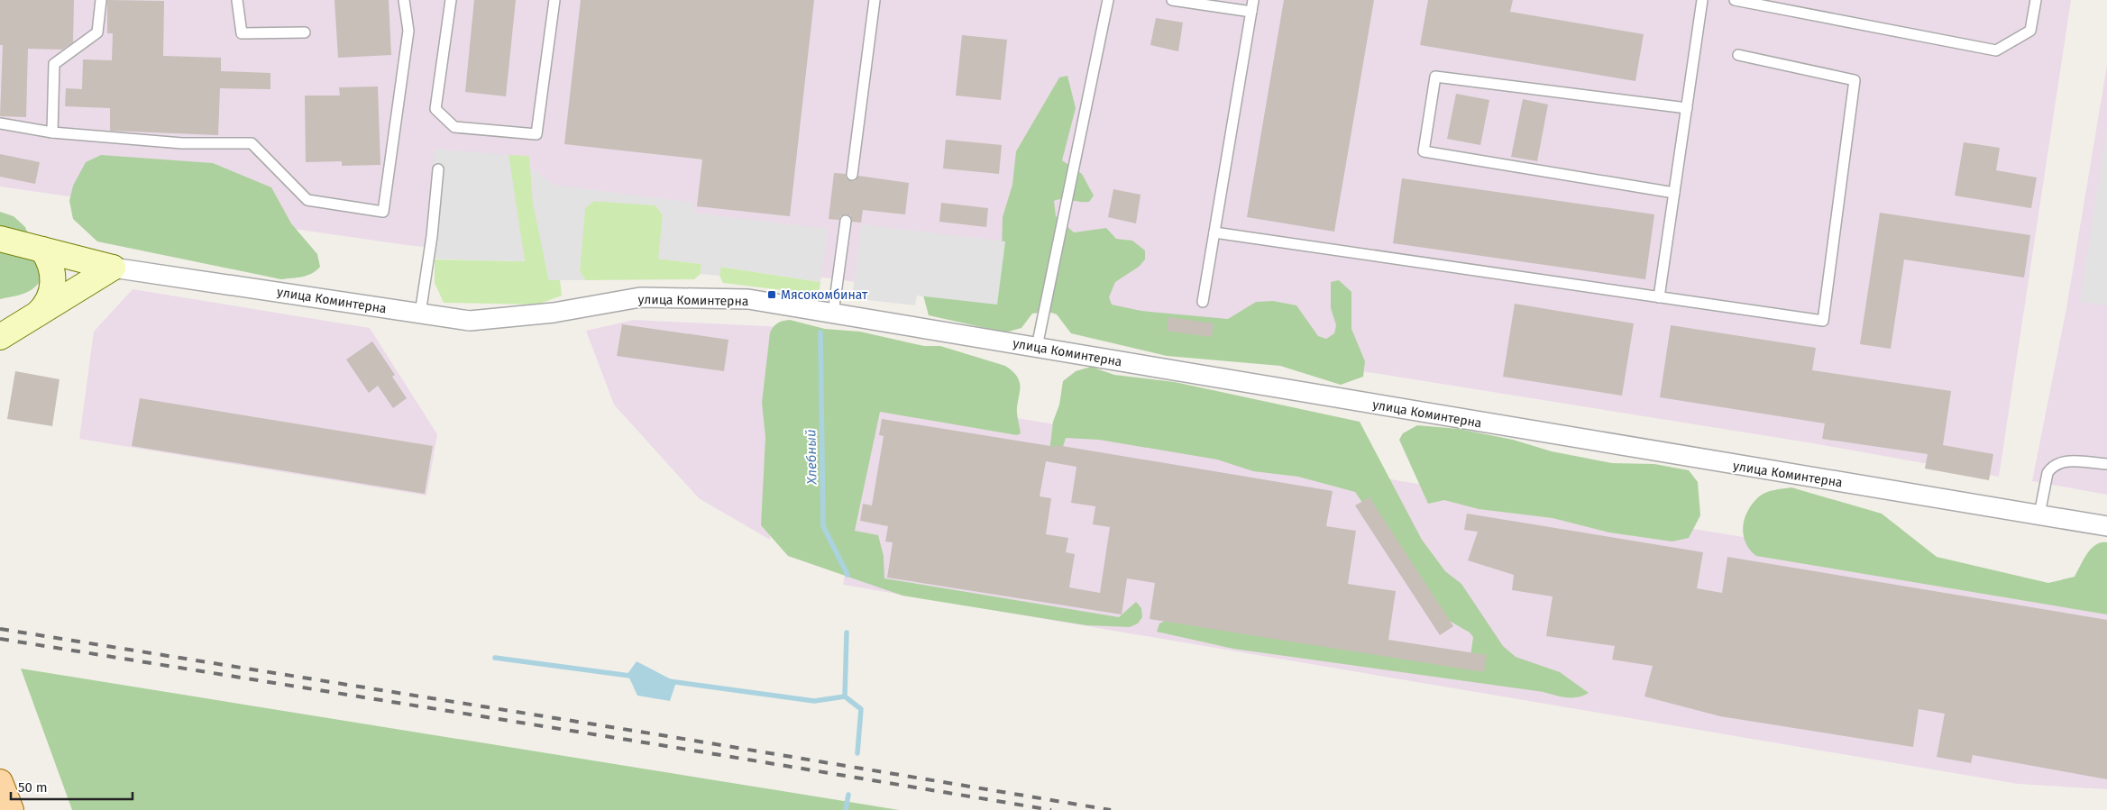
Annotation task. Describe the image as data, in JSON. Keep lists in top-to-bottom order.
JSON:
{
  "streets": {
    "street": ["улица Коминтерна"]
  },
  "water": ["Хлебный"],
  "places": {
    "transit": ["Мясокомбинат"]
  },
  "scale_bar": "50 m"
}
